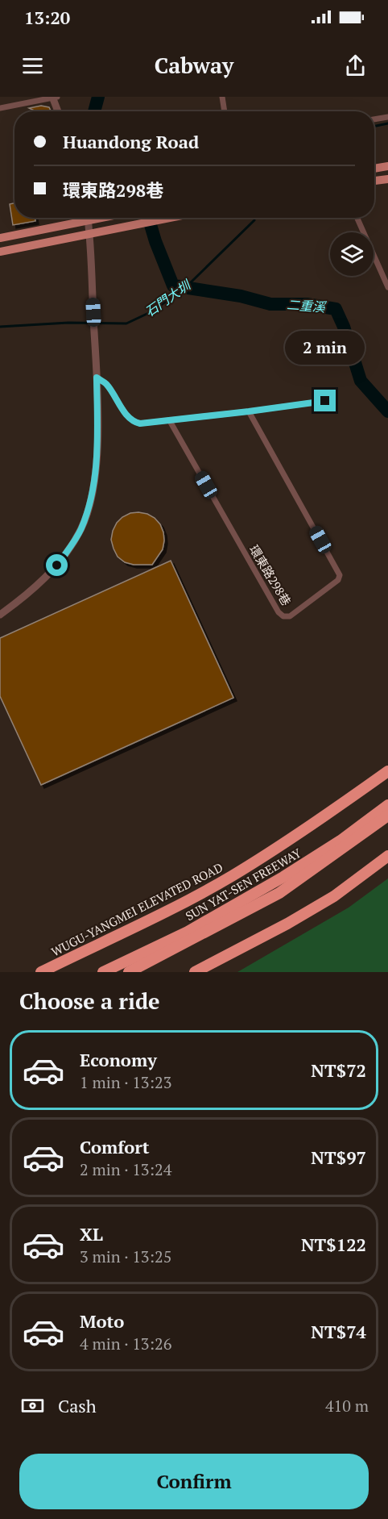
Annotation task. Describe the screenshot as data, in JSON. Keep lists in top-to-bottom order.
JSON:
{
  "streets": {
    "highway": ["SUN YAT-SEN FREEWAY", "WUGU-YANGMEI ELEVATED ROAD"],
    "street": ["環東路298巷"]
  },
  "water": ["石門大圳", "二重溪"],
  "page": {
    "status": "13:20",
    "header": "Cabway",
    "banner": ["Huandong Road", "環東路298巷"],
    "bubble": "2 min",
    "heading": "Choose a ride",
    "list": [
      {
        "name": "Economy",
        "note": "1 min · 13:23",
        "value": "NT$72"
      },
      {
        "name": "Comfort",
        "note": "2 min · 13:24",
        "value": "NT$97"
      },
      {
        "name": "XL",
        "note": "3 min · 13:25",
        "value": "NT$122"
      },
      {
        "name": "Moto",
        "note": "4 min · 13:26",
        "value": "NT$74"
      }
    ],
    "pay": ["Cash", "410 m"],
    "buttons": "Confirm"
  }
}
